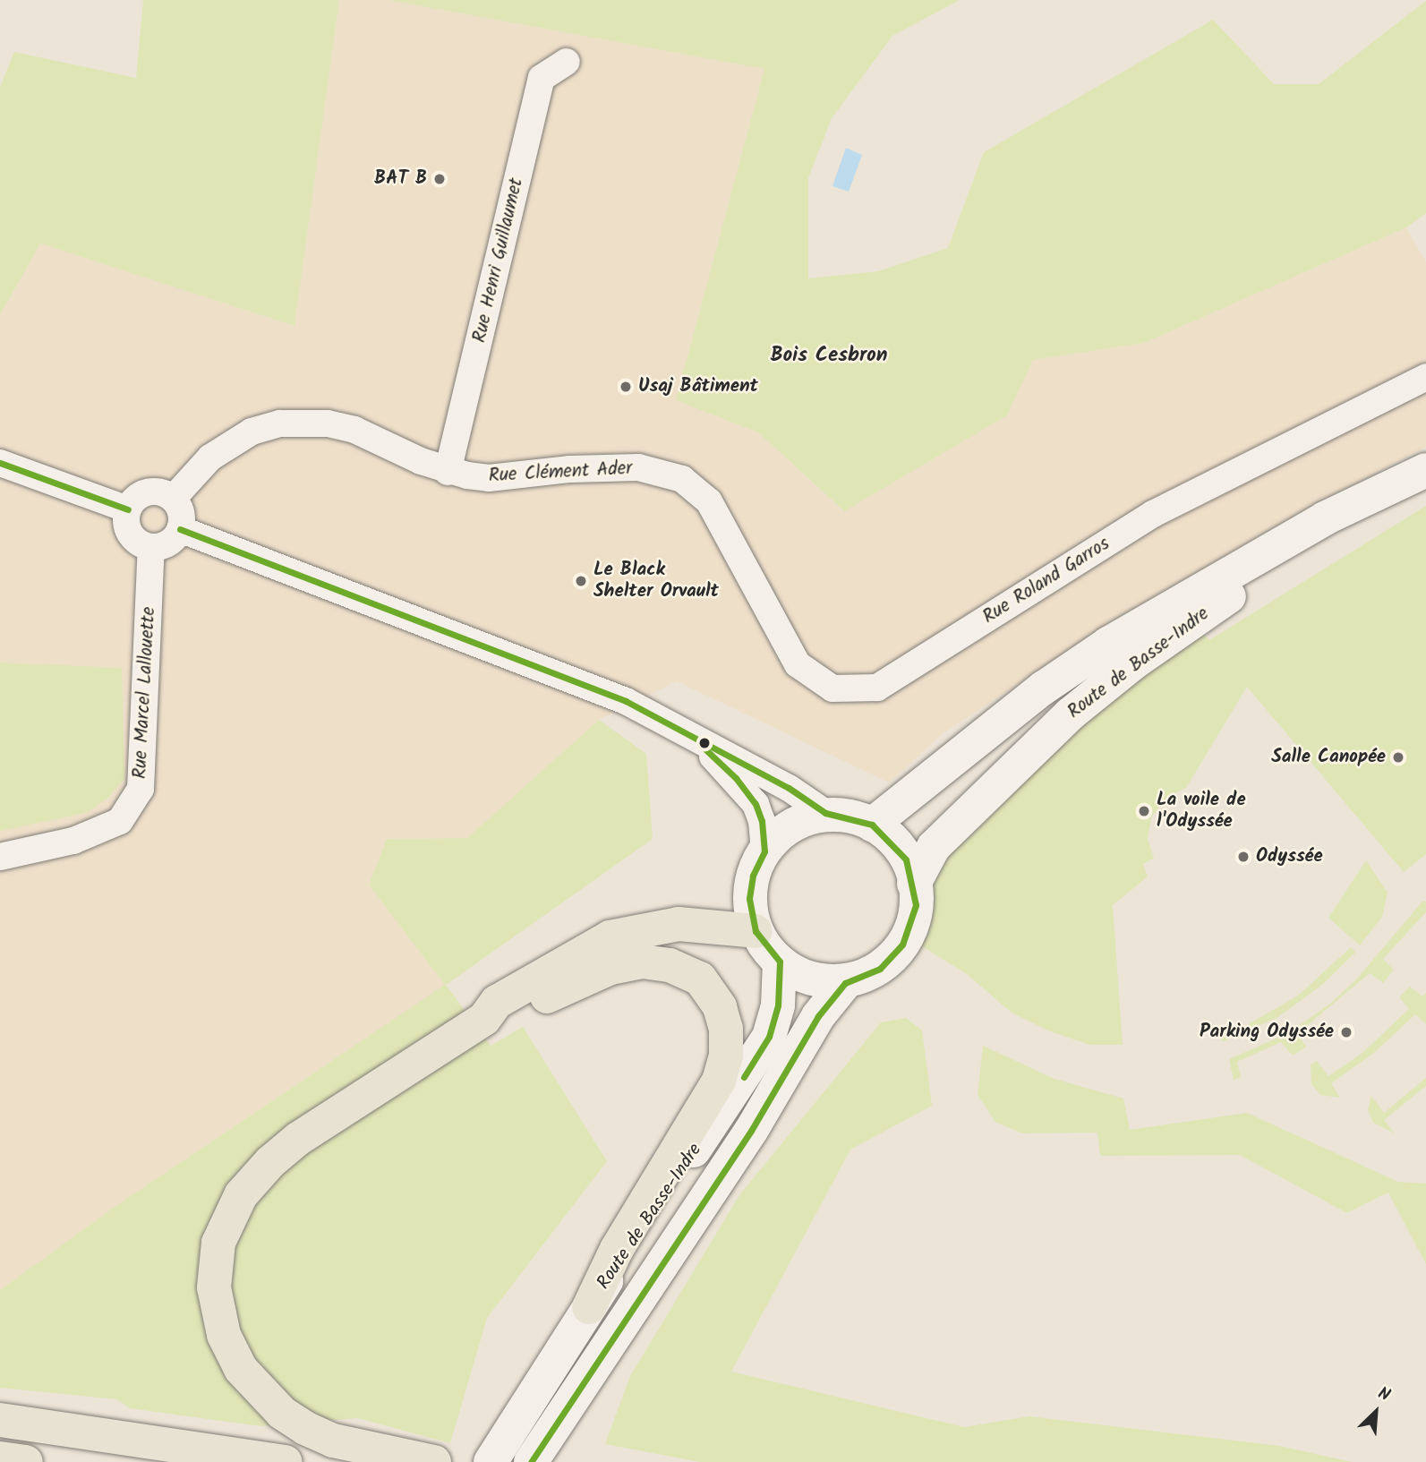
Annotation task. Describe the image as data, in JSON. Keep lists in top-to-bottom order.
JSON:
{
  "streets": {
    "main road": ["Route de Basse-Indre"],
    "street": [
      "Rue Henri Guillaumet",
      "Rue Clément Ader",
      "Rue Roland Garros",
      "Rue Marcel Lallouette"
    ]
  },
  "crossings": [
    ["Rue Henri Guillaumet", "Rue Clément Ader"],
    ["Rue Clément Ader", "Rue Roland Garros"],
    ["Rue Clément Ader", "Rue Marcel Lallouette"]
  ],
  "districts": ["Bois Cesbron"],
  "places": [
    "BAT B",
    "Usaj Bâtiment",
    "Le Black Shelter Orvault",
    "Salle Canopée",
    "La voile de l'Odyssée",
    "Odyssée",
    "Parking Odyssée"
  ],
  "north": "top right"
}
